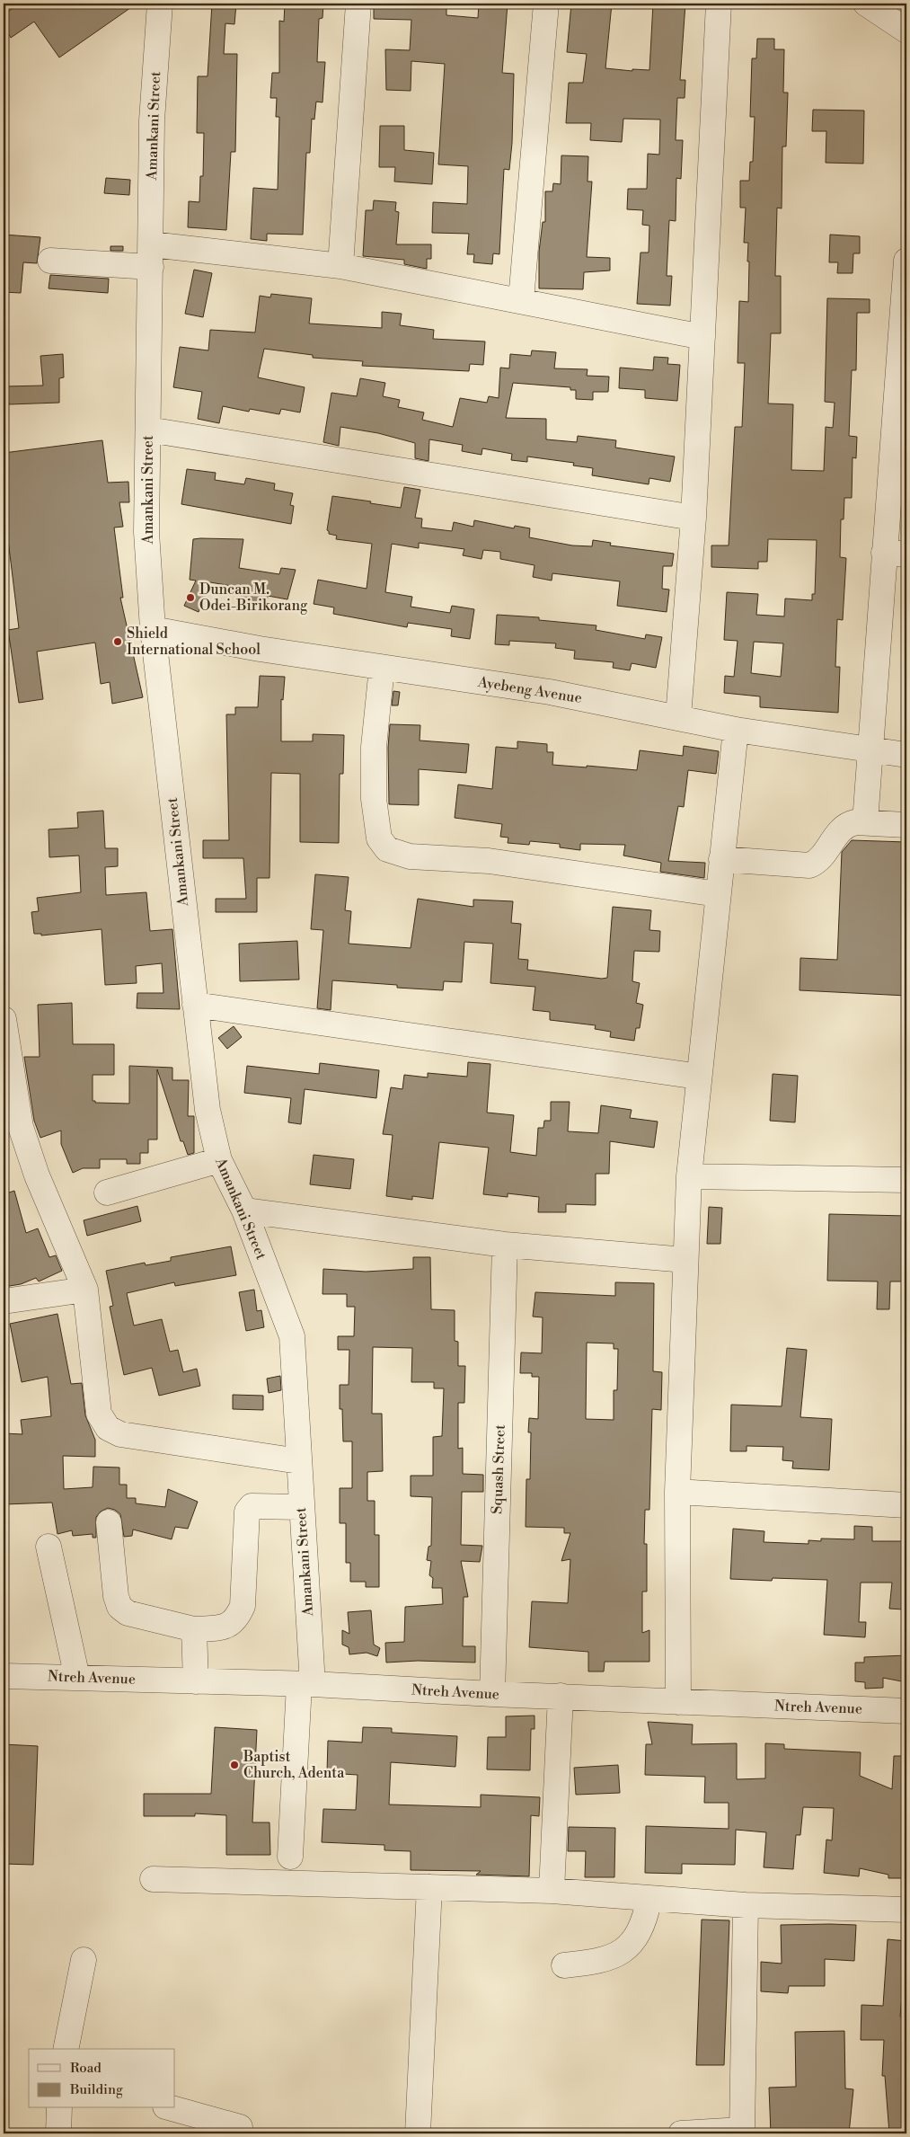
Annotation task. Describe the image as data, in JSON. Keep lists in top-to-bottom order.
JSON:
{
  "streets": {
    "street": [
      "Amankani Street",
      "Ayebeng Avenue",
      "Squash Street",
      "Ntreh Avenue"
    ]
  },
  "crossings": [
    ["Amankani Street", "Ayebeng Avenue"],
    ["Amankani Street", "Ntreh Avenue"],
    ["Squash Street", "Ntreh Avenue"]
  ],
  "places": ["Duncan M. Odei-Birikorang", "Shield International School", "Baptist Church, Adenta"],
  "legend": ["Road", "Building"]
}
